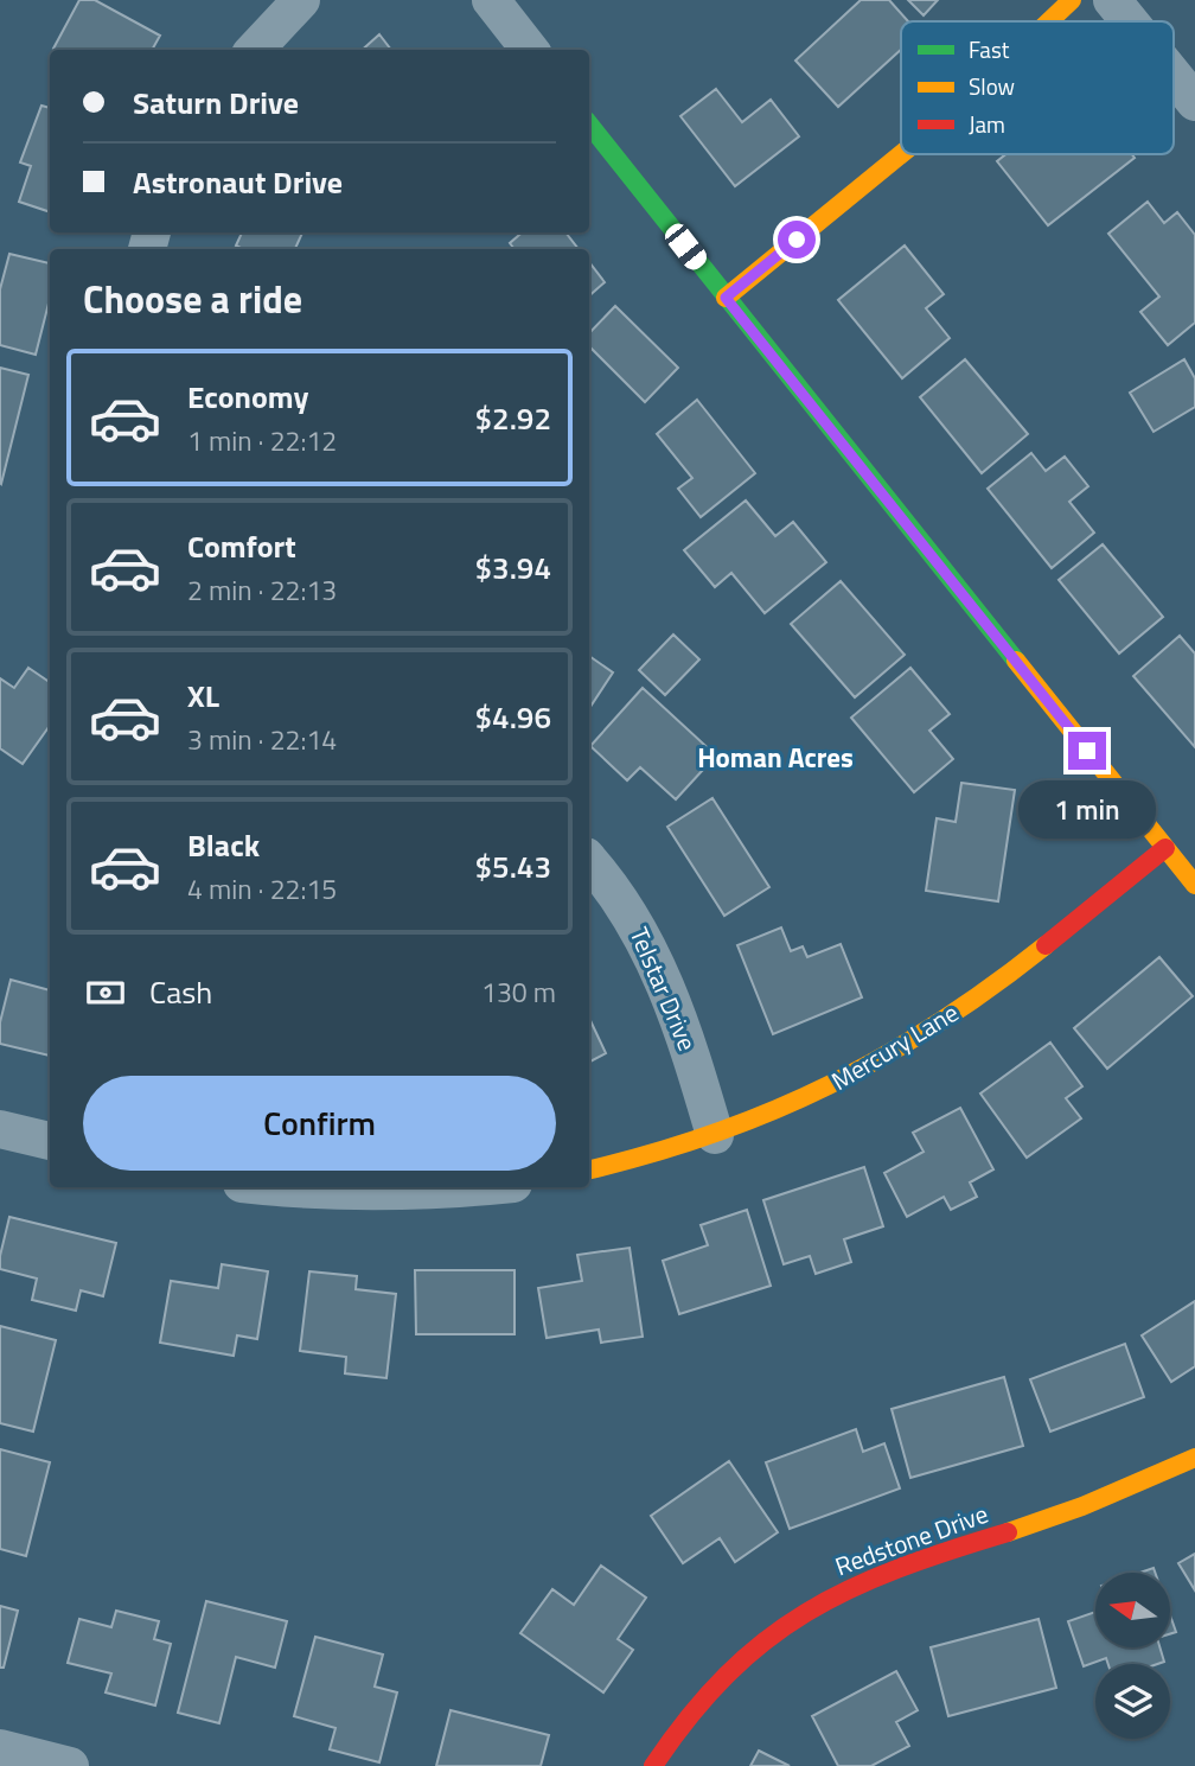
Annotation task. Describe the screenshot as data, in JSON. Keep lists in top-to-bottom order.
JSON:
{
  "streets": {
    "street": ["Telstar Drive", "Mercury Lane", "Redstone Drive"]
  },
  "crossings": [
    ["Telstar Drive", "Mercury Lane"]
  ],
  "districts": ["Homan Acres"],
  "legend": ["Fast", "Slow", "Jam"],
  "north": "left",
  "page": {
    "banner": ["Saturn Drive", "Astronaut Drive"],
    "heading": "Choose a ride",
    "list": [
      {
        "name": "Economy",
        "note": "1 min · 22:12",
        "value": "$2.92"
      },
      {
        "name": "Comfort",
        "note": "2 min · 22:13",
        "value": "$3.94"
      },
      {
        "name": "XL",
        "note": "3 min · 22:14",
        "value": "$4.96"
      },
      {
        "name": "Black",
        "note": "4 min · 22:15",
        "value": "$5.43"
      }
    ],
    "bubble": "1 min",
    "pay": ["Cash", "130 m"],
    "buttons": "Confirm"
  }
}
